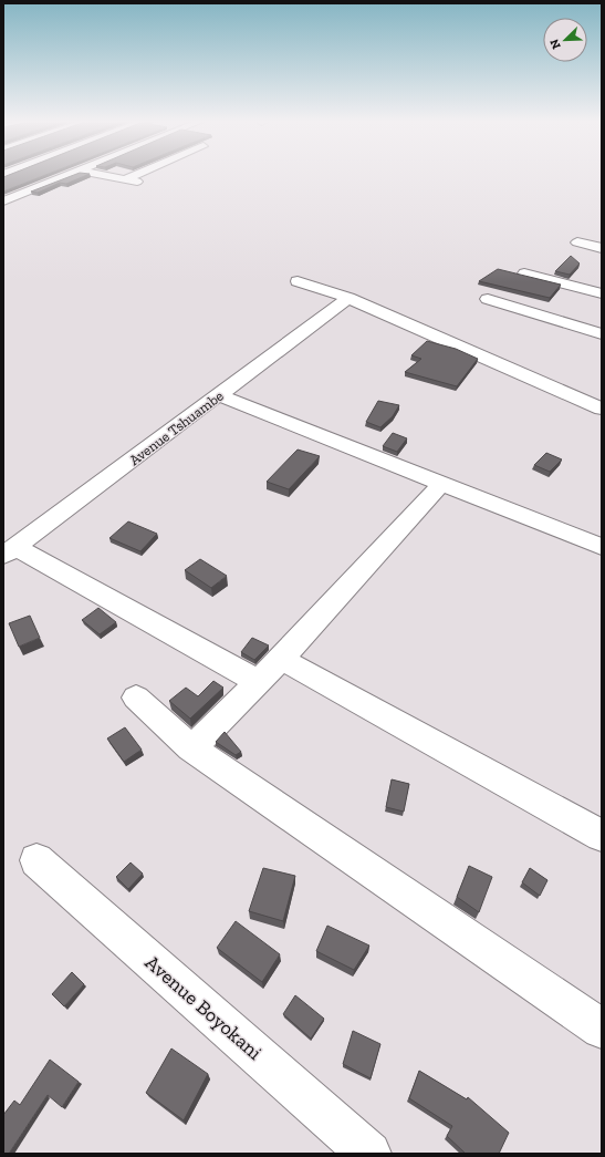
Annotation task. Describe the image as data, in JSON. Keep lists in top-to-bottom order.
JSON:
{
  "streets": {
    "street": ["Avenue Tshuambe", "Avenue Boyokani"]
  },
  "north": "bottom left"
}
